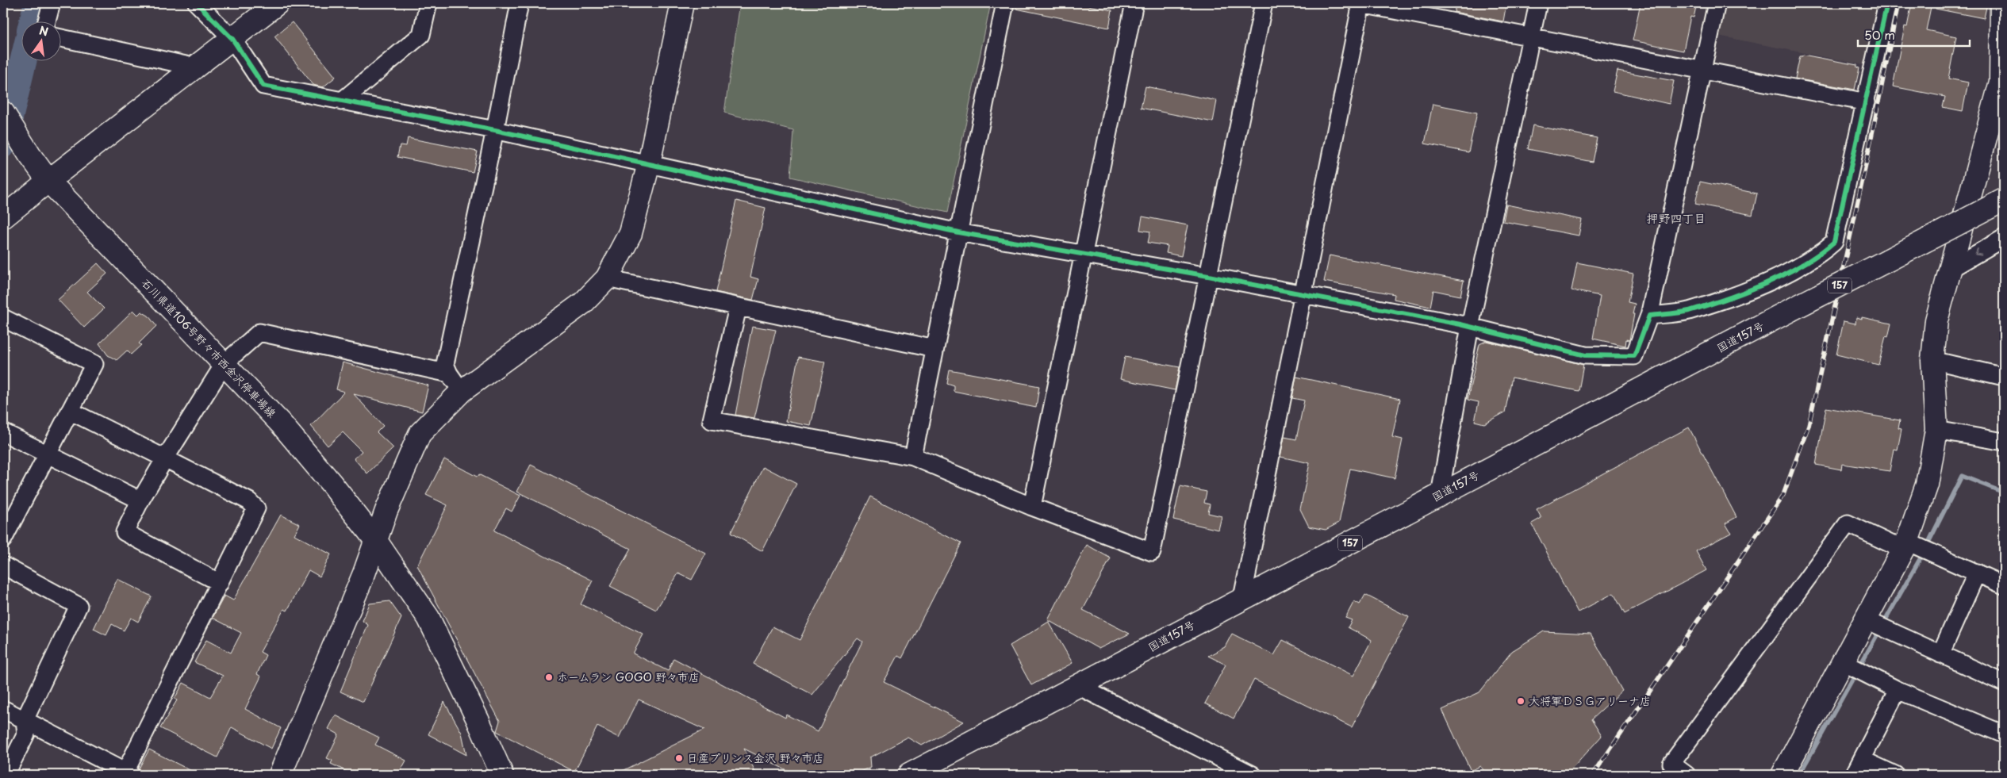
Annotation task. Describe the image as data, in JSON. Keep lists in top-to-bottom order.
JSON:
{
  "streets": {
    "main road": ["157", "国道157号", "石川県道106号野々市西金沢停車場線"]
  },
  "districts": ["押野四丁目"],
  "places": ["ホームラン GOGO 野々市店", "大将軍ＤＳＧアリーナ店", "日産プリンス金沢 野々市店"],
  "scale_bar": "50 m",
  "north": "top"
}
